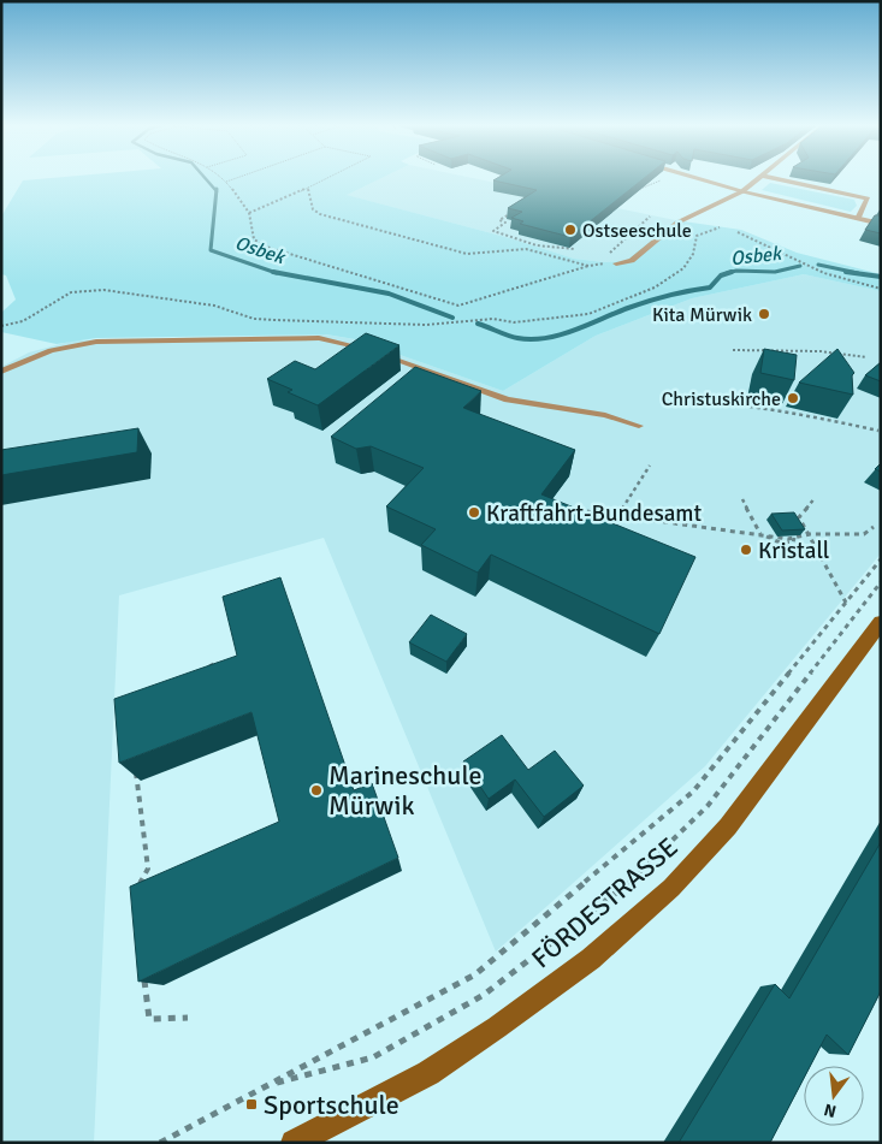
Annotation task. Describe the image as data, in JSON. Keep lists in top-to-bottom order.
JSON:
{
  "streets": {
    "main road": ["FÖRDESTRASSE"]
  },
  "water": ["Osbek"],
  "places": {
    "other": [
      "Ostseeschule",
      "Kita Mürwik",
      "Christuskirche",
      "Kraftfahrt-Bundesamt",
      "Kristall",
      "Marineschule Mürwik"
    ],
    "transit": ["Sportschule"]
  },
  "north": "bottom"
}
